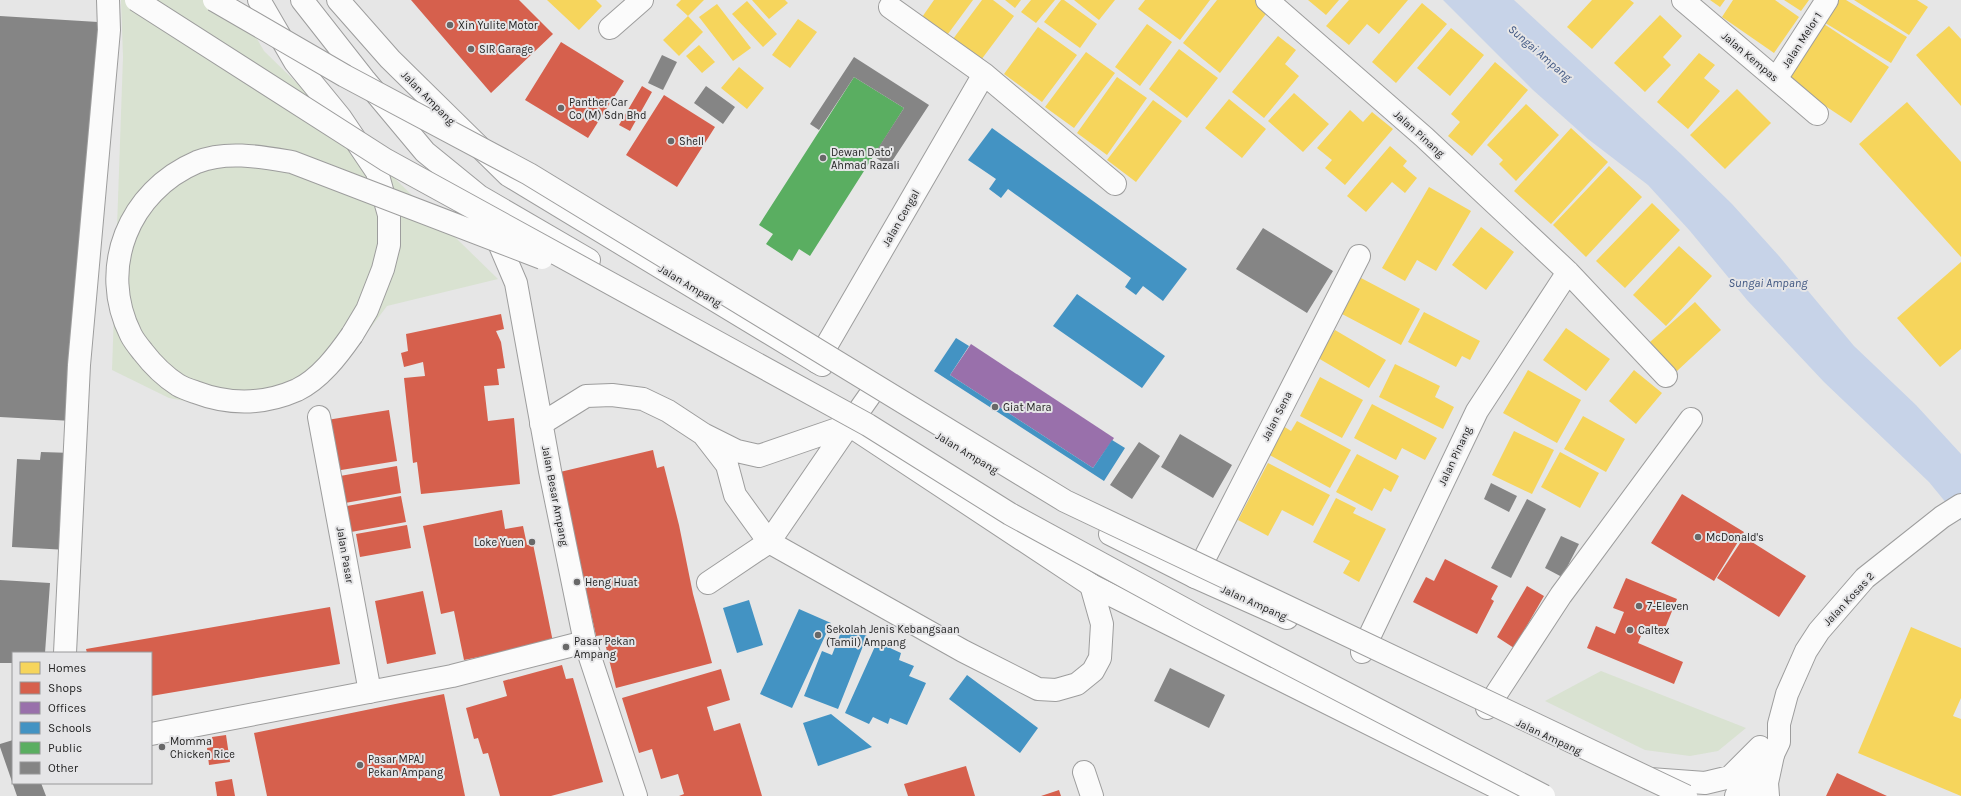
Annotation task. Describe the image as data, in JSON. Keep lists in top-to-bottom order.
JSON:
{
  "streets": {
    "main road": [
      "Jalan Melor 1",
      "Jalan Kempas",
      "Jalan Ampang",
      "Jalan Pinang",
      "Jalan Cengal",
      "Jalan Sena",
      "Jalan Besar Ampang",
      "Jalan Pasar",
      "Jalan Kosas 2"
    ]
  },
  "crossings": [
    ["Jalan Melor 1", "Jalan Kempas"],
    ["Jalan Ampang", "Jalan Pinang"],
    ["Jalan Ampang", "Jalan Cengal"],
    ["Jalan Ampang", "Jalan Sena"]
  ],
  "water": ["Sungai Ampang"],
  "places": [
    "Xin Yulite Motor",
    "SIR Garage",
    "Panther Car Co (M) Sdn Bhd",
    "Shell",
    "Dewan Dato' Ahmad Razali",
    "Giat Mara",
    "McDonald's",
    "Loke Yuen",
    "Heng Huat",
    "7-Eleven",
    "Caltex",
    "Sekolah Jenis Kebangsaan (Tamil) Ampang",
    "Pasar Pekan Ampang",
    "Momma Chicken Rice",
    "Pasar MPAJ Pekan Ampang"
  ],
  "legend": [
    "Homes",
    "Shops",
    "Offices",
    "Schools",
    "Public",
    "Other"
  ]
}
